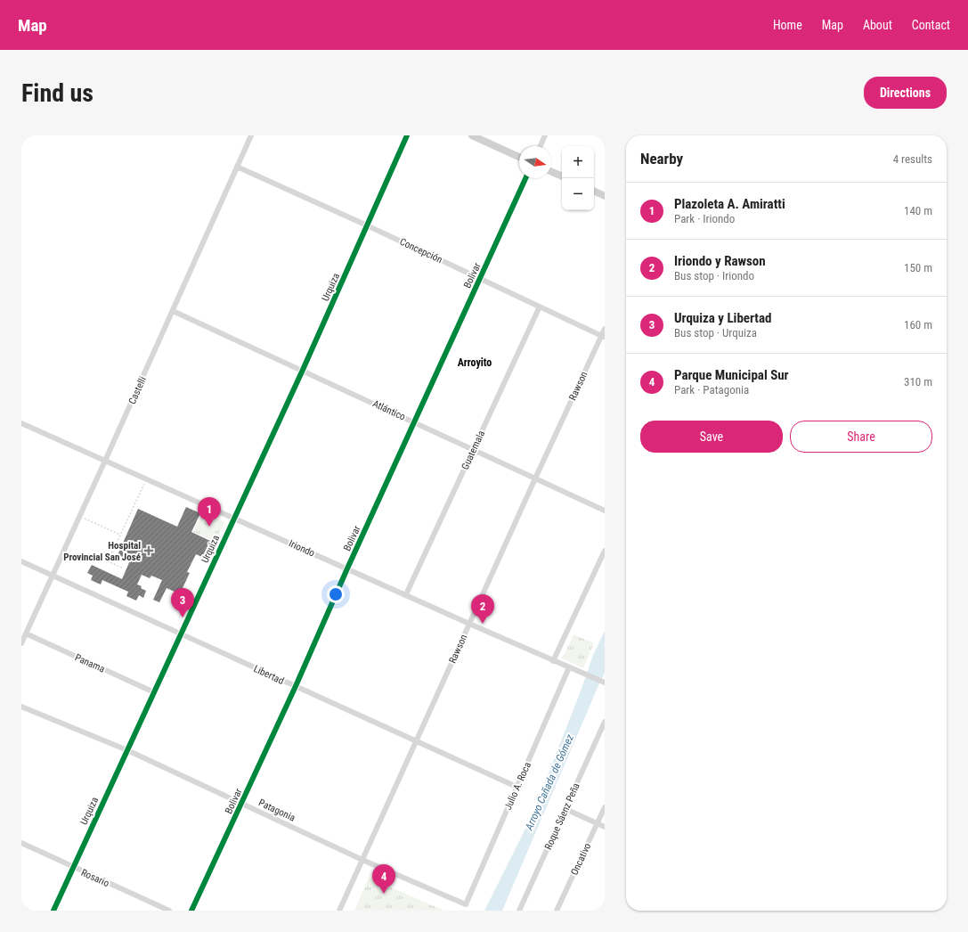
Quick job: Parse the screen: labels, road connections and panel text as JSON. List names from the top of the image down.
{
  "streets": {
    "street": [
      "Concepción",
      "Bolivar",
      "Urquiza",
      "Rawson",
      "Castelli",
      "Atlántico",
      "Guatemala",
      "Iriondo",
      "Panama",
      "Libertad",
      "Julio A. Roca",
      "Patagonia",
      "Roque Sáenz Peña",
      "Oncativo",
      "Rosario"
    ]
  },
  "crossings": [
    ["Concepción", "Bolivar"],
    ["Concepción", "Urquiza"],
    ["Concepción", "Rawson"],
    ["Concepción", "Castelli"],
    ["Concepción", "Guatemala"],
    ["Bolivar", "Atlántico"],
    ["Bolivar", "Iriondo"],
    ["Bolivar", "Libertad"],
    ["Bolivar", "Patagonia"],
    ["Urquiza", "Atlántico"],
    ["Urquiza", "Iriondo"],
    ["Urquiza", "Panama"],
    ["Urquiza", "Libertad"],
    ["Urquiza", "Patagonia"],
    ["Urquiza", "Rosario"],
    ["Rawson", "Atlántico"],
    ["Rawson", "Iriondo"],
    ["Rawson", "Libertad"],
    ["Rawson", "Patagonia"],
    ["Castelli", "Atlántico"],
    ["Castelli", "Iriondo"],
    ["Castelli", "Panama"],
    ["Castelli", "Libertad"],
    ["Atlántico", "Guatemala"],
    ["Guatemala", "Iriondo"],
    ["Iriondo", "Julio A. Roca"],
    ["Libertad", "Julio A. Roca"],
    ["Julio A. Roca", "Patagonia"]
  ],
  "districts": ["Arroyito"],
  "water": ["Arroyo Cañada de Gómez"],
  "places": {
    "health": ["Hospital Provincial San José"]
  },
  "north": "right",
  "page": {
    "header": "Map",
    "nav": [
      "Home",
      "Map",
      "About",
      "Contact"
    ],
    "buttons": [
      "Directions",
      ["Save", "Share"]
    ],
    "title": "Find us",
    "heading": ["Nearby", "4 results"],
    "map_buttons": ["+", "−"],
    "list": [
      {
        "mark": "1",
        "name": "Plazoleta A. Amiratti",
        "note": "Park · Iriondo",
        "value": "140 m"
      },
      {
        "mark": "2",
        "name": "Iriondo y Rawson",
        "note": "Bus stop · Iriondo",
        "value": "150 m"
      },
      {
        "mark": "3",
        "name": "Urquiza y Libertad",
        "note": "Bus stop · Urquiza",
        "value": "160 m"
      },
      {
        "mark": "4",
        "name": "Parque Municipal Sur",
        "note": "Park · Patagonia",
        "value": "310 m"
      }
    ],
    "pins": [
      "1",
      "3",
      "2",
      "4"
    ]
  }
}
